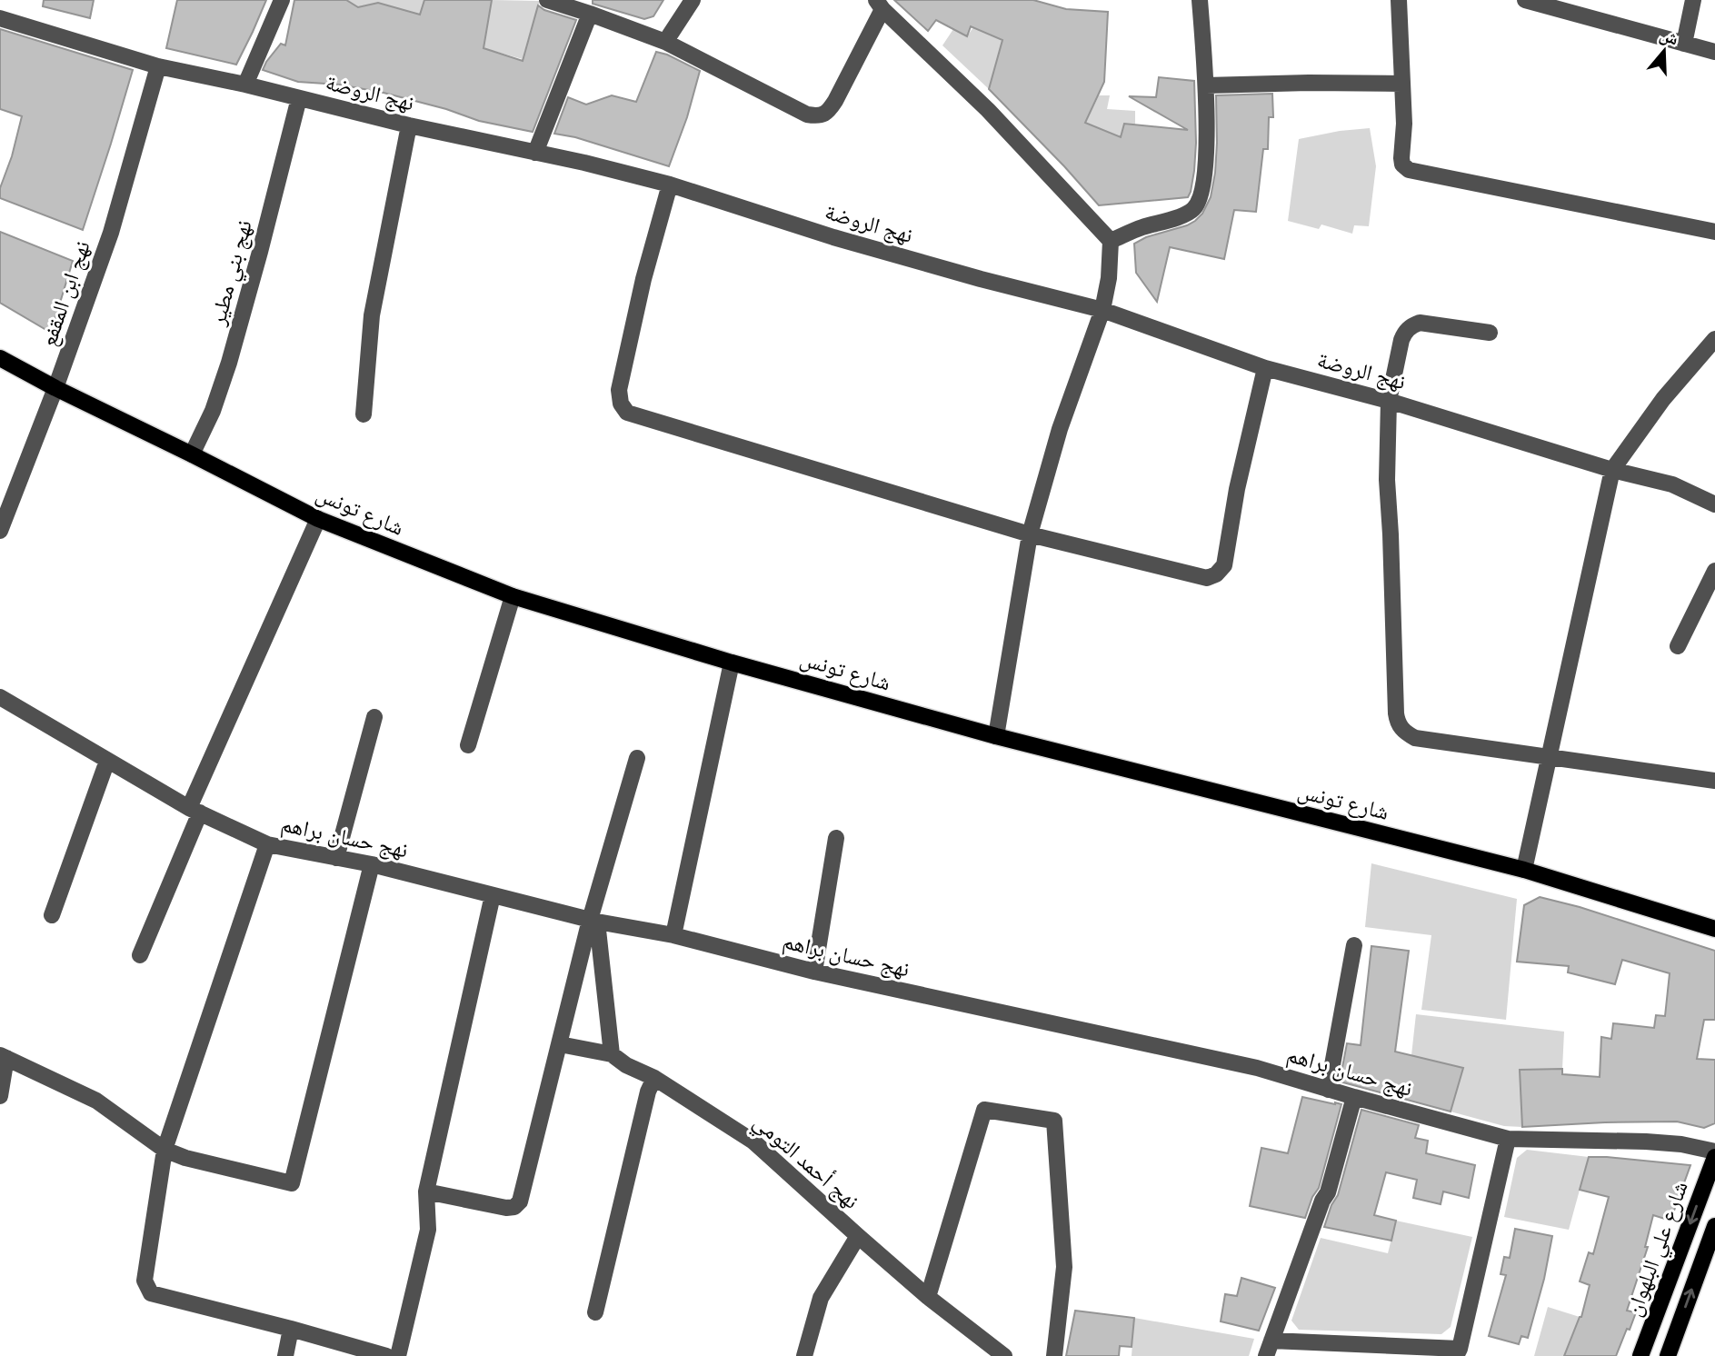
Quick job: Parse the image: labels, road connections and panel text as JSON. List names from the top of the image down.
{
  "streets": {
    "main road": ["شارع تونس", "شارع علي البلهوان"],
    "street": [
      "نهج الروضة",
      "نهج بني مطير",
      "نهج ابن المقفع",
      "نهج حسان براهم",
      "نهج أحمد التومي"
    ]
  },
  "crossings": [
    ["نهج الروضة", "نهج بني مطير"],
    ["نهج الروضة", "نهج ابن المقفع"],
    ["نهج بني مطير", "شارع تونس"],
    ["نهج ابن المقفع", "شارع تونس"]
  ],
  "north": "top"
}
